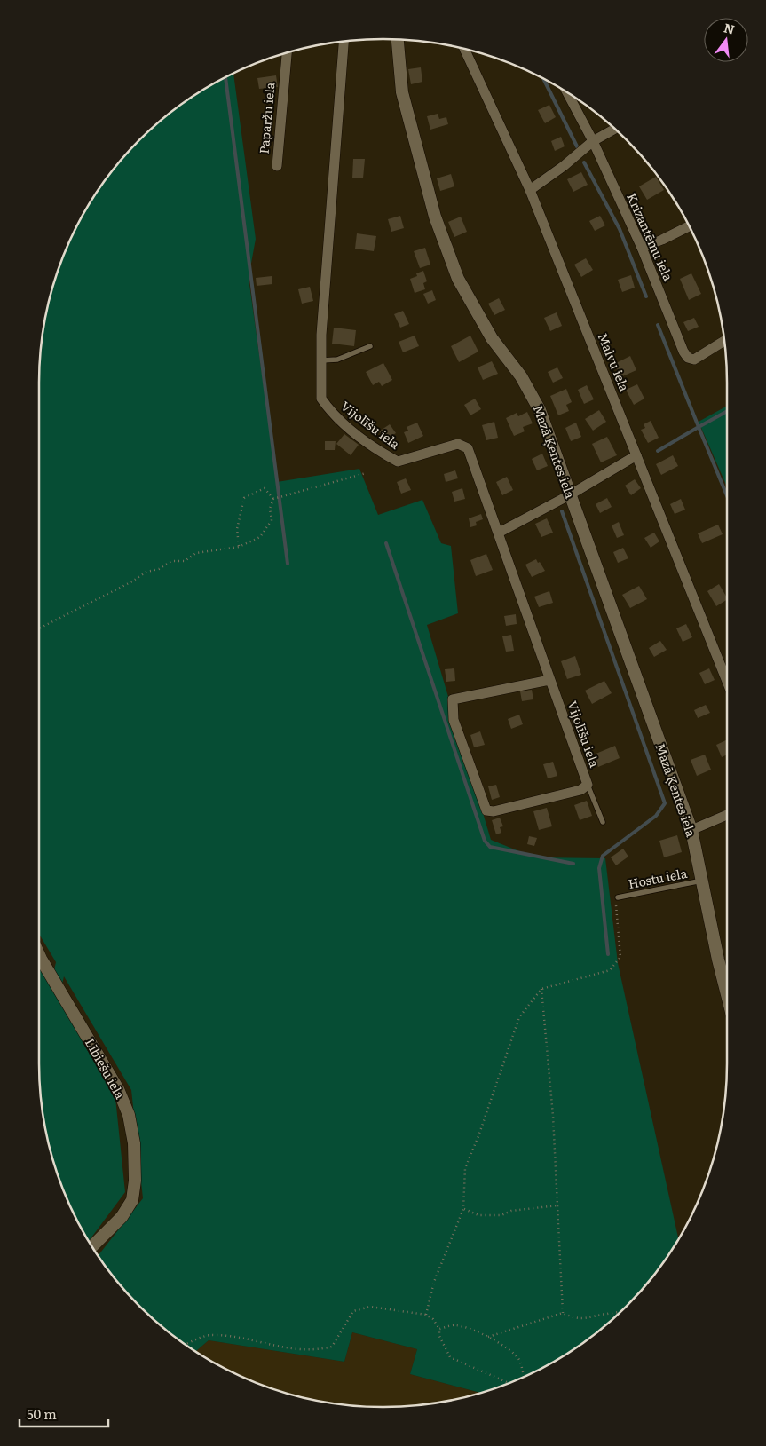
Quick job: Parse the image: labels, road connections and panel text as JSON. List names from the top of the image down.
{
  "streets": {
    "street": [
      "Paparžu iela",
      "Krizantēmu iela",
      "Malvu iela",
      "Vijolīšu iela",
      "Mazā Ķentes iela",
      "Lībiešu iela"
    ],
    "lane": ["Hostu iela"]
  },
  "crossings": [
    ["Mazā Ķentes iela", "Hostu iela"]
  ],
  "scale_bar": "50 m",
  "north": "top"
}
